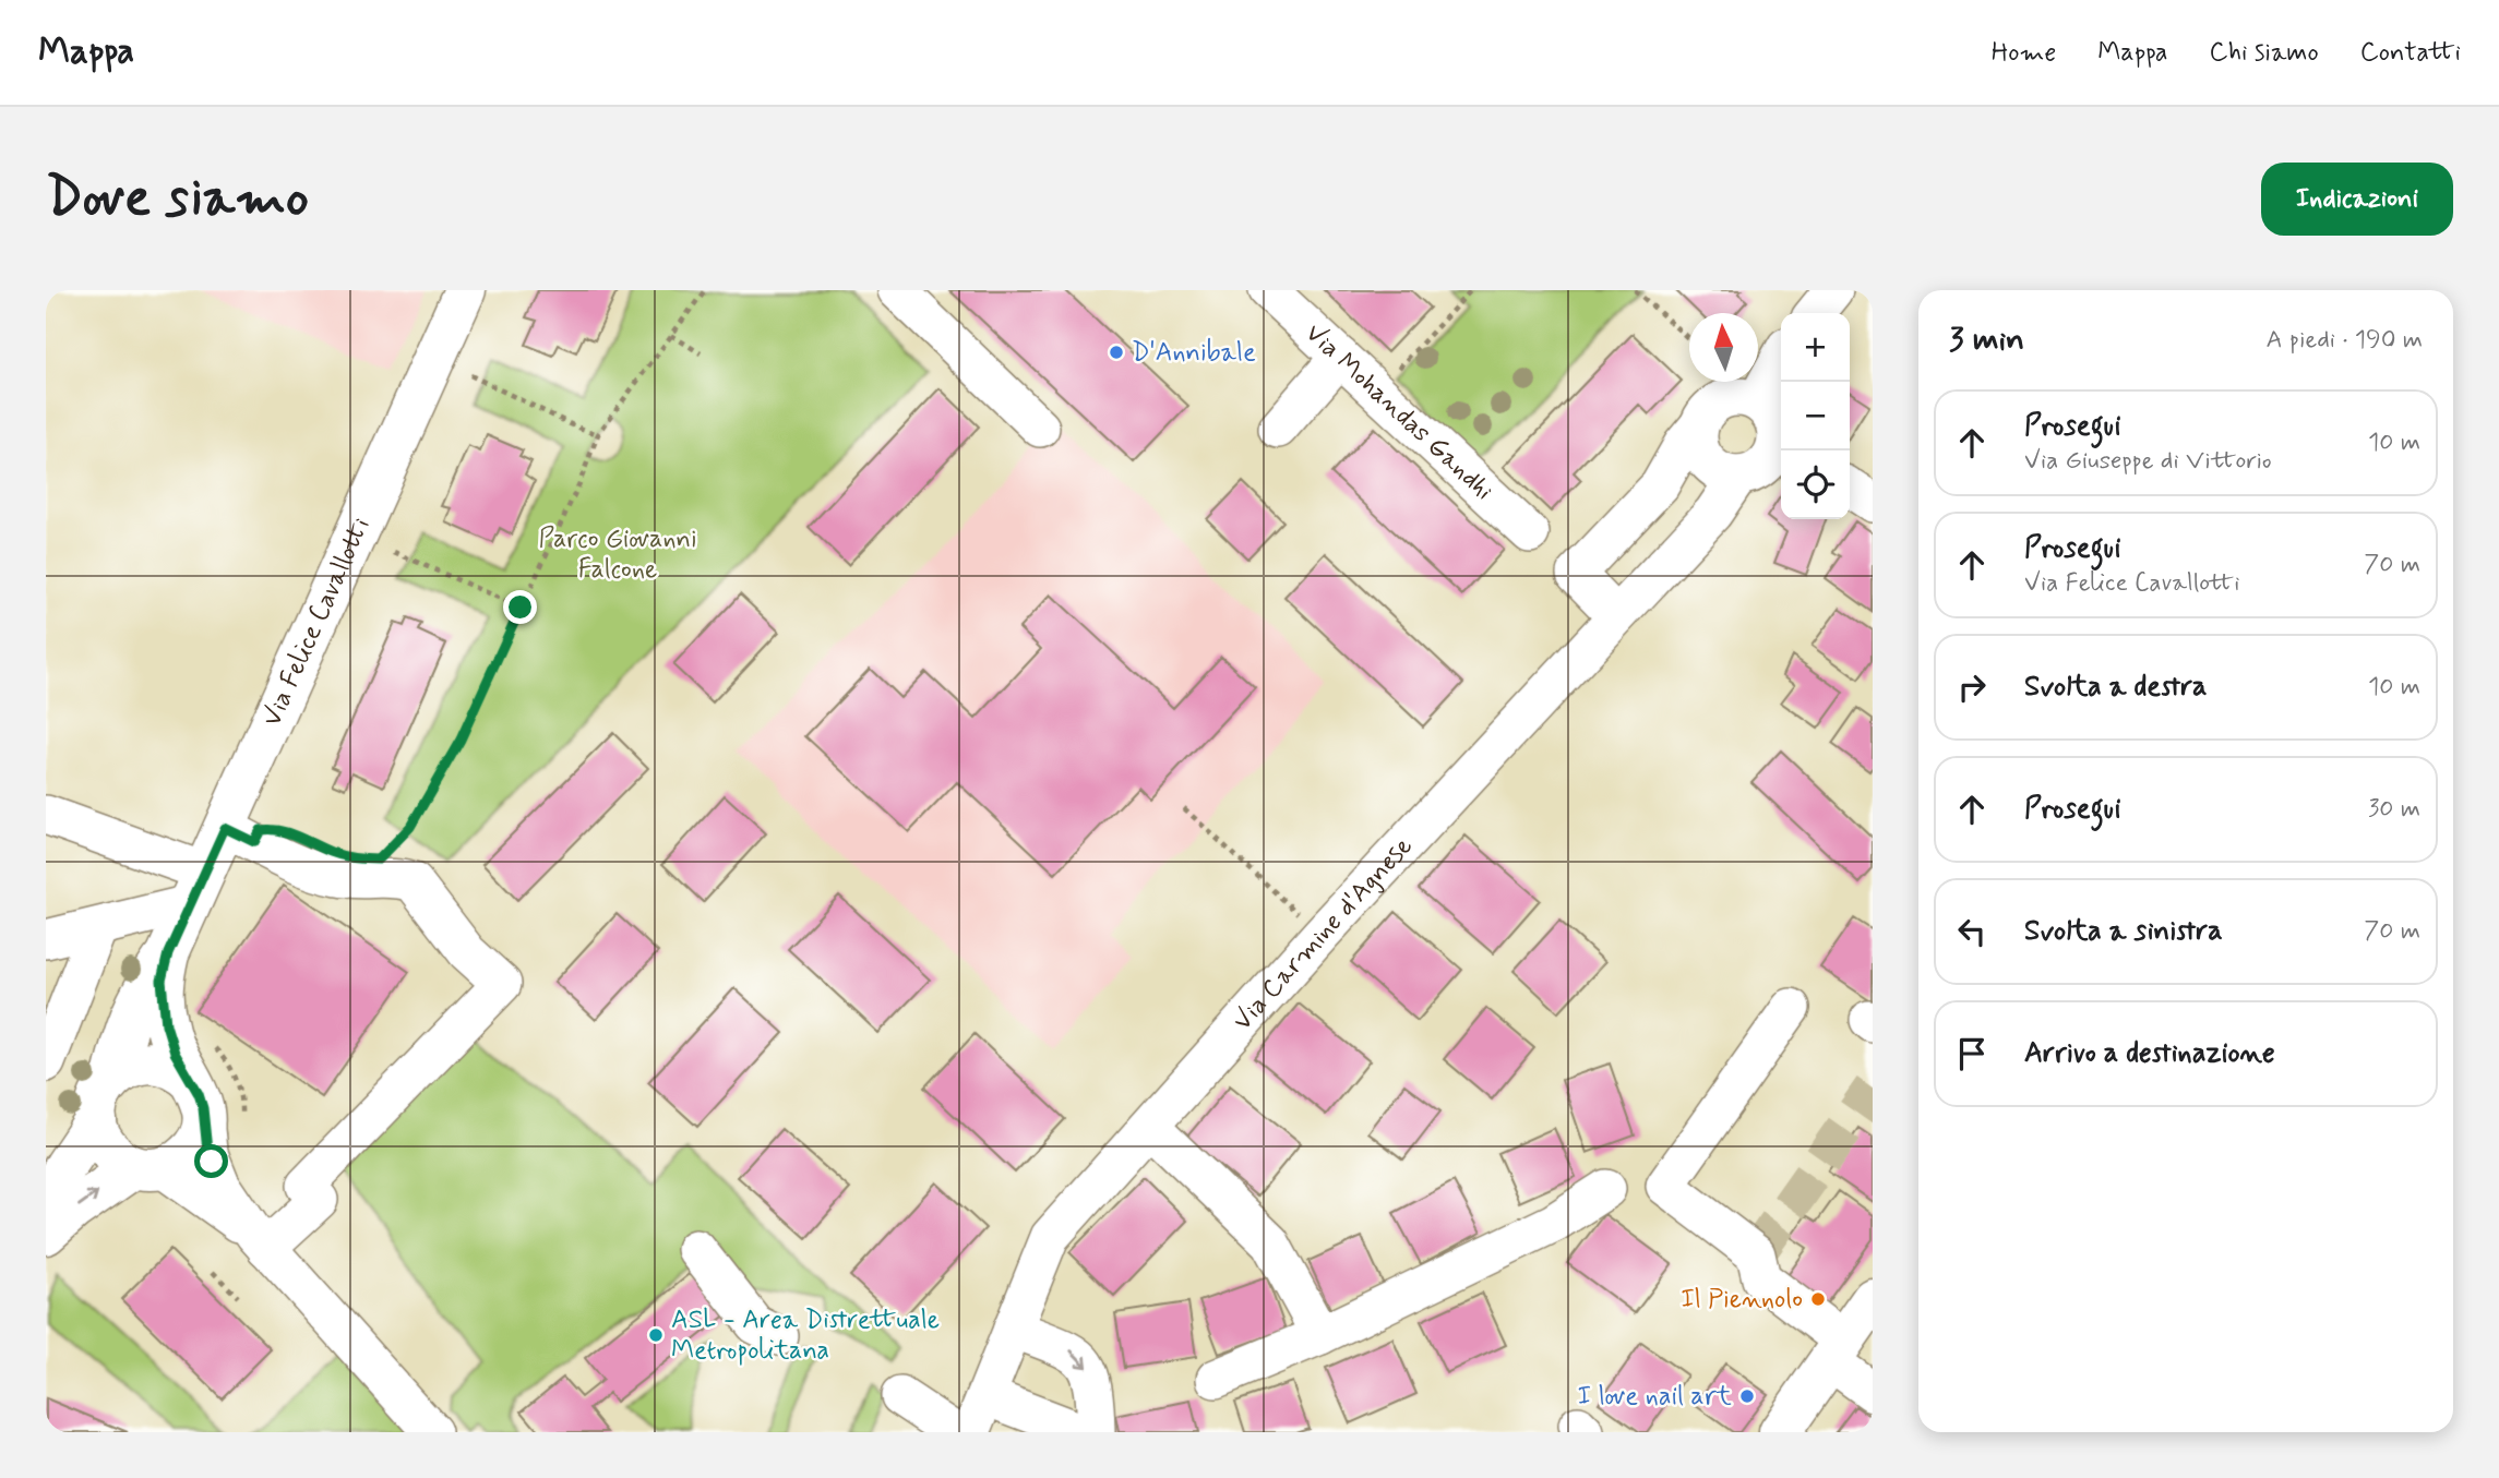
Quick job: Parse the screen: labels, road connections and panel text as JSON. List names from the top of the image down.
{
  "streets": {
    "main road": ["Via Felice Cavallotti"],
    "street": ["Via Mohandas Gandhi", "Via Carmine d'Agnese"]
  },
  "parks": ["Parco Giovanni Falcone"],
  "places": [
    "D'Annibale",
    "Il Piennolo",
    "ASL - Area Distrettuale Metropolitana",
    "I love nail art"
  ],
  "north": "top",
  "page": {
    "header": "Mappa",
    "nav": [
      "Home",
      "Mappa",
      "Chi siamo",
      "Contatti"
    ],
    "buttons": "Indicazioni",
    "title": "Dove siamo",
    "heading": ["3 min", "A piedi · 190 m"],
    "map_buttons": ["+", "−"],
    "list": [
      ["Prosegui", "Via Giuseppe di Vittorio", "10 m"],
      ["Prosegui", "Via Felice Cavallotti", "70 m"],
      ["Svolta a destra", "10 m"],
      ["Prosegui", "30 m"],
      ["Svolta a sinistra", "70 m"],
      "Arrivo a destinazione"
    ]
  }
}
